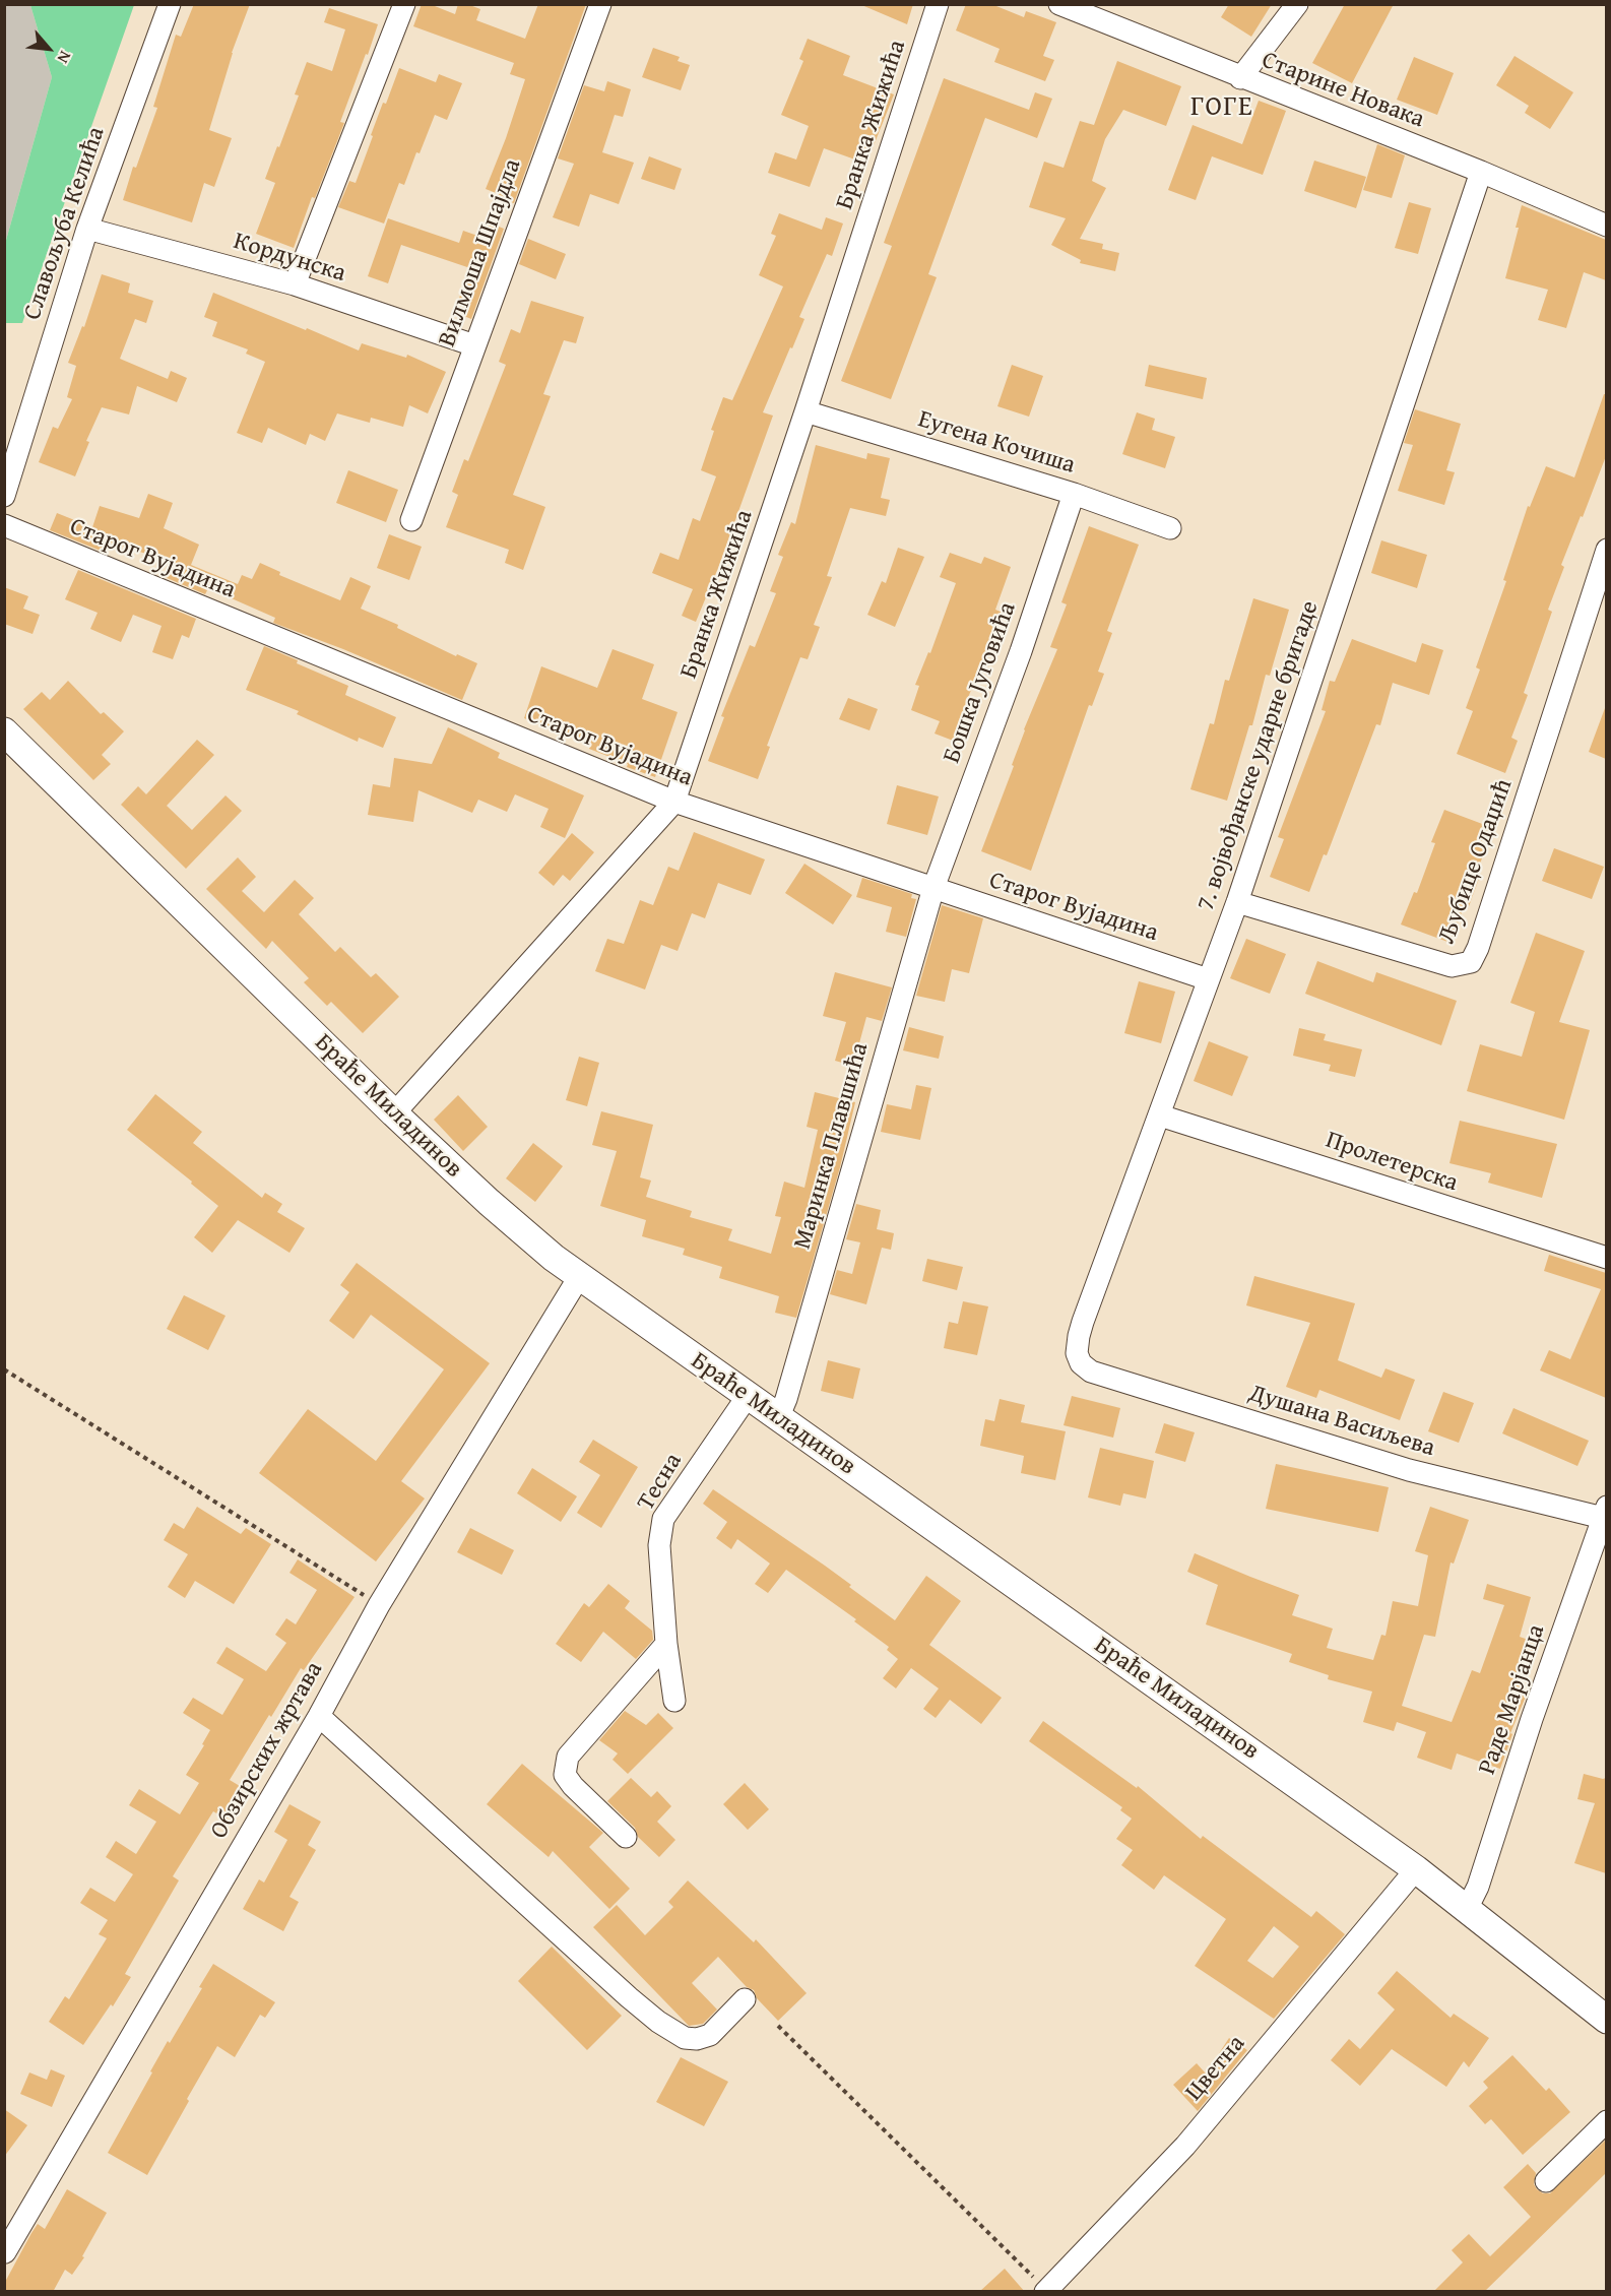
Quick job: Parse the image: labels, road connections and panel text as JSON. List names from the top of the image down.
{
  "streets": {
    "main road": ["Браће Миладинов"],
    "street": [
      "Старине Новака",
      "Бранка Жижића",
      "Славољуба Келића",
      "Вилмоша Шпајдла",
      "Кордунска",
      "Еугена Кочиша",
      "Старог Вујадина",
      "Бошка Југовића",
      "7. војвођанске ударне бригаде",
      "Љубице Одаџић",
      "Маринка Плавшића",
      "Пролетерска",
      "Душана Васиљева",
      "Тесна",
      "Раде Марјанца",
      "Обзирских жртава",
      "Цветна"
    ]
  },
  "crossings": [
    ["Старине Новака", "7. војвођанске ударне бригаде"],
    ["Бранка Жижића", "Еугена Кочиша"],
    ["Бранка Жижића", "Старог Вујадина"],
    ["Бранка Жижића", "Браће Миладинов"],
    ["Славољуба Келића", "Кордунска"],
    ["Вилмоша Шпајдла", "Кордунска"],
    ["Еугена Кочиша", "Бошка Југовића"],
    ["Старог Вујадина", "Бошка Југовића"],
    ["Старог Вујадина", "7. војвођанске ударне бригаде"],
    ["Старог Вујадина", "Маринка Плавшића"],
    ["Бошка Југовића", "Маринка Плавшића"],
    ["7. војвођанске ударне бригаде", "Љубице Одаџић"],
    ["7. војвођанске ударне бригаде", "Пролетерска"],
    ["7. војвођанске ударне бригаде", "Душана Васиљева"],
    ["Браће Миладинов", "Маринка Плавшића"],
    ["Браће Миладинов", "Тесна"],
    ["Браће Миладинов", "Раде Марјанца"],
    ["Браће Миладинов", "Обзирских жртава"],
    ["Браће Миладинов", "Цветна"],
    ["Душана Васиљева", "Раде Марјанца"]
  ],
  "districts": ["ГОГЕ"],
  "north": "bottom right"
}
